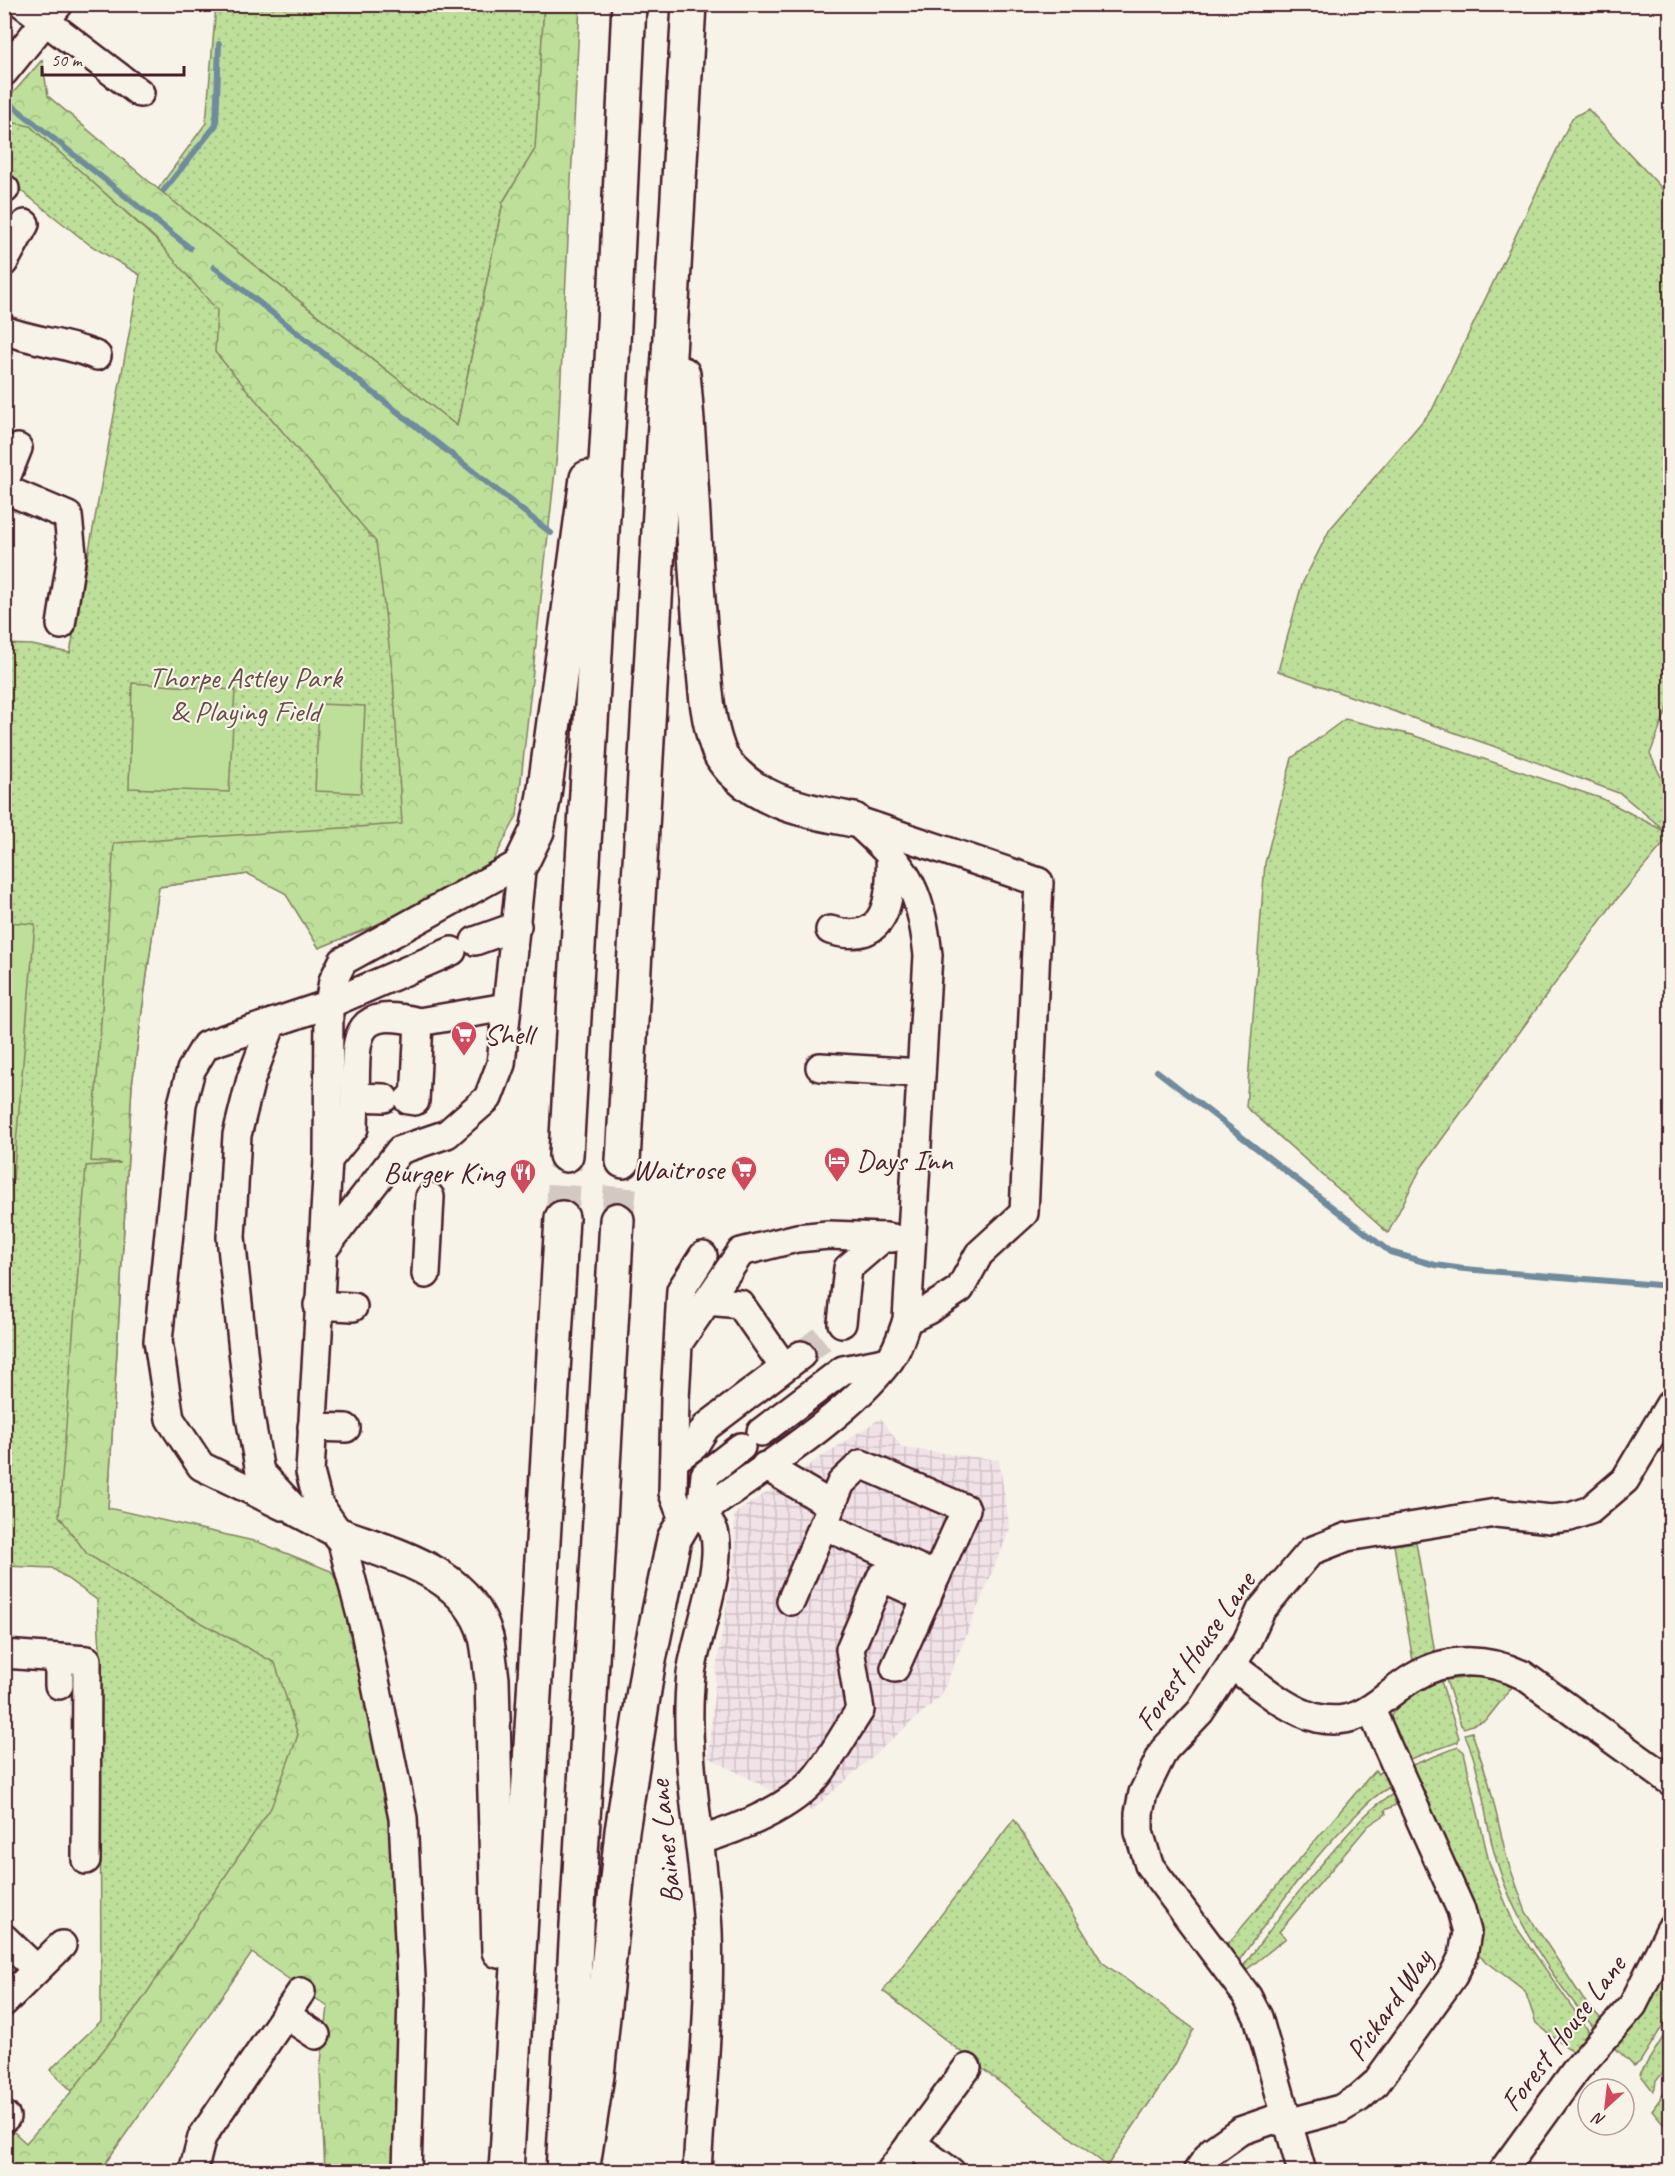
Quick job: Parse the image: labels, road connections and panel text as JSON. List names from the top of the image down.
{
  "streets": {
    "street": ["Forest House Lane", "Baines Lane", "Pickard Way"]
  },
  "crossings": [
    ["Forest House Lane", "Pickard Way"]
  ],
  "parks": ["Thorpe Astley Park & Playing Field"],
  "places": {
    "supermarket": ["Shell", "Waitrose"],
    "hotel": ["Days Inn"],
    "restaurant": ["Burger King"]
  },
  "scale_bar": "50 m",
  "north": "bottom left"
}
